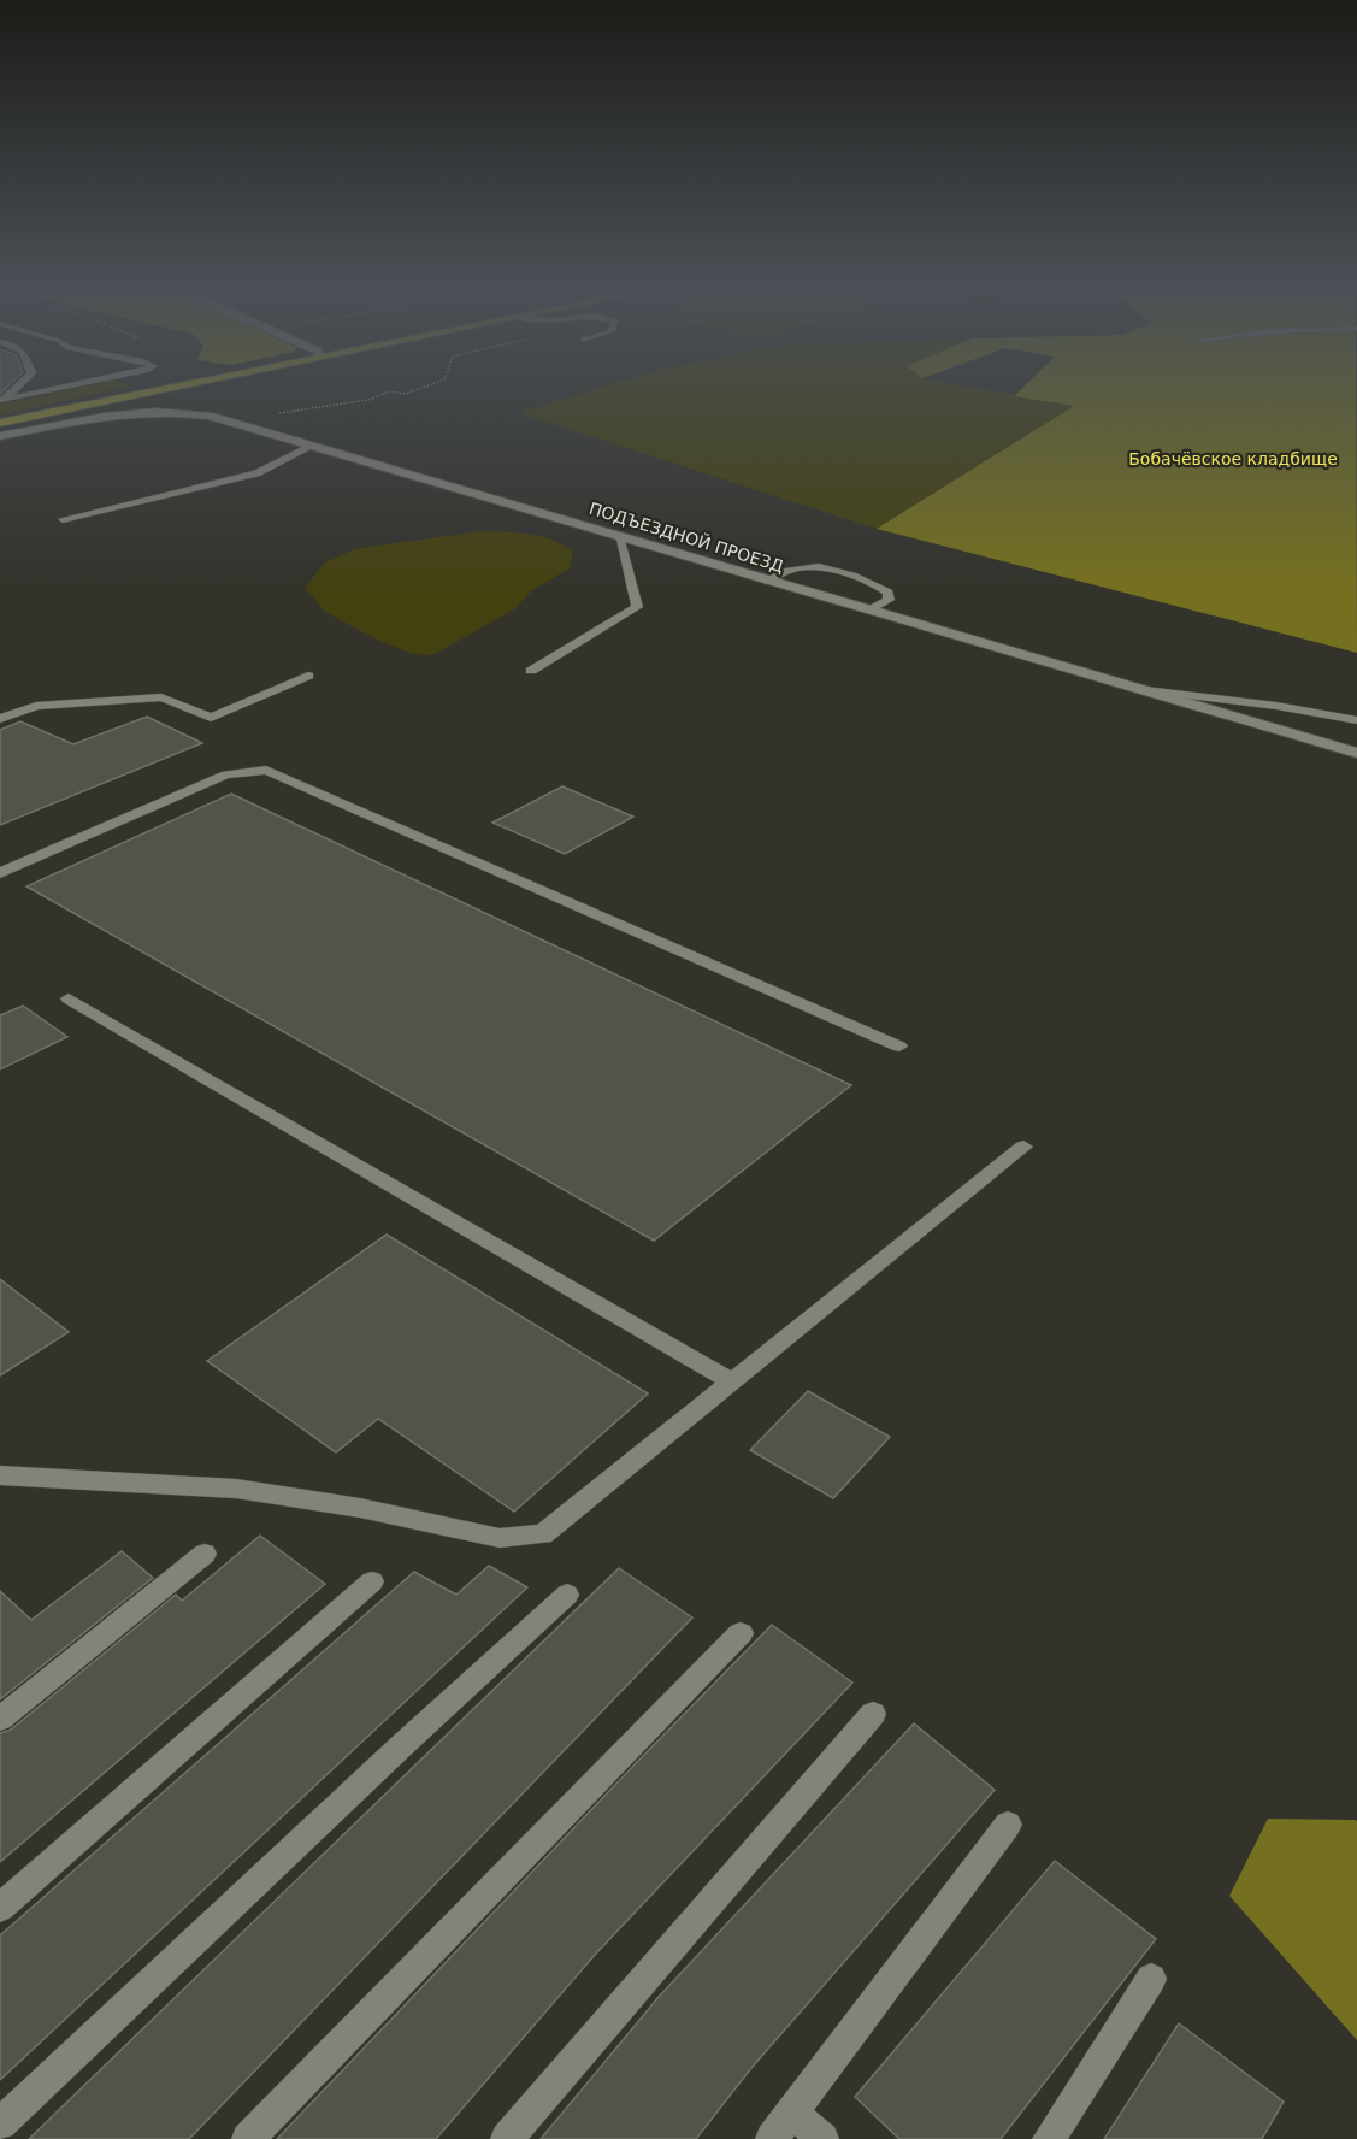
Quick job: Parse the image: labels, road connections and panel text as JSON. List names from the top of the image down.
{
  "streets": {
    "street": ["ПОДЪЕЗДНОЙ ПРОЕЗД"]
  },
  "parks": ["Бобачёвское кладбище"]
}
